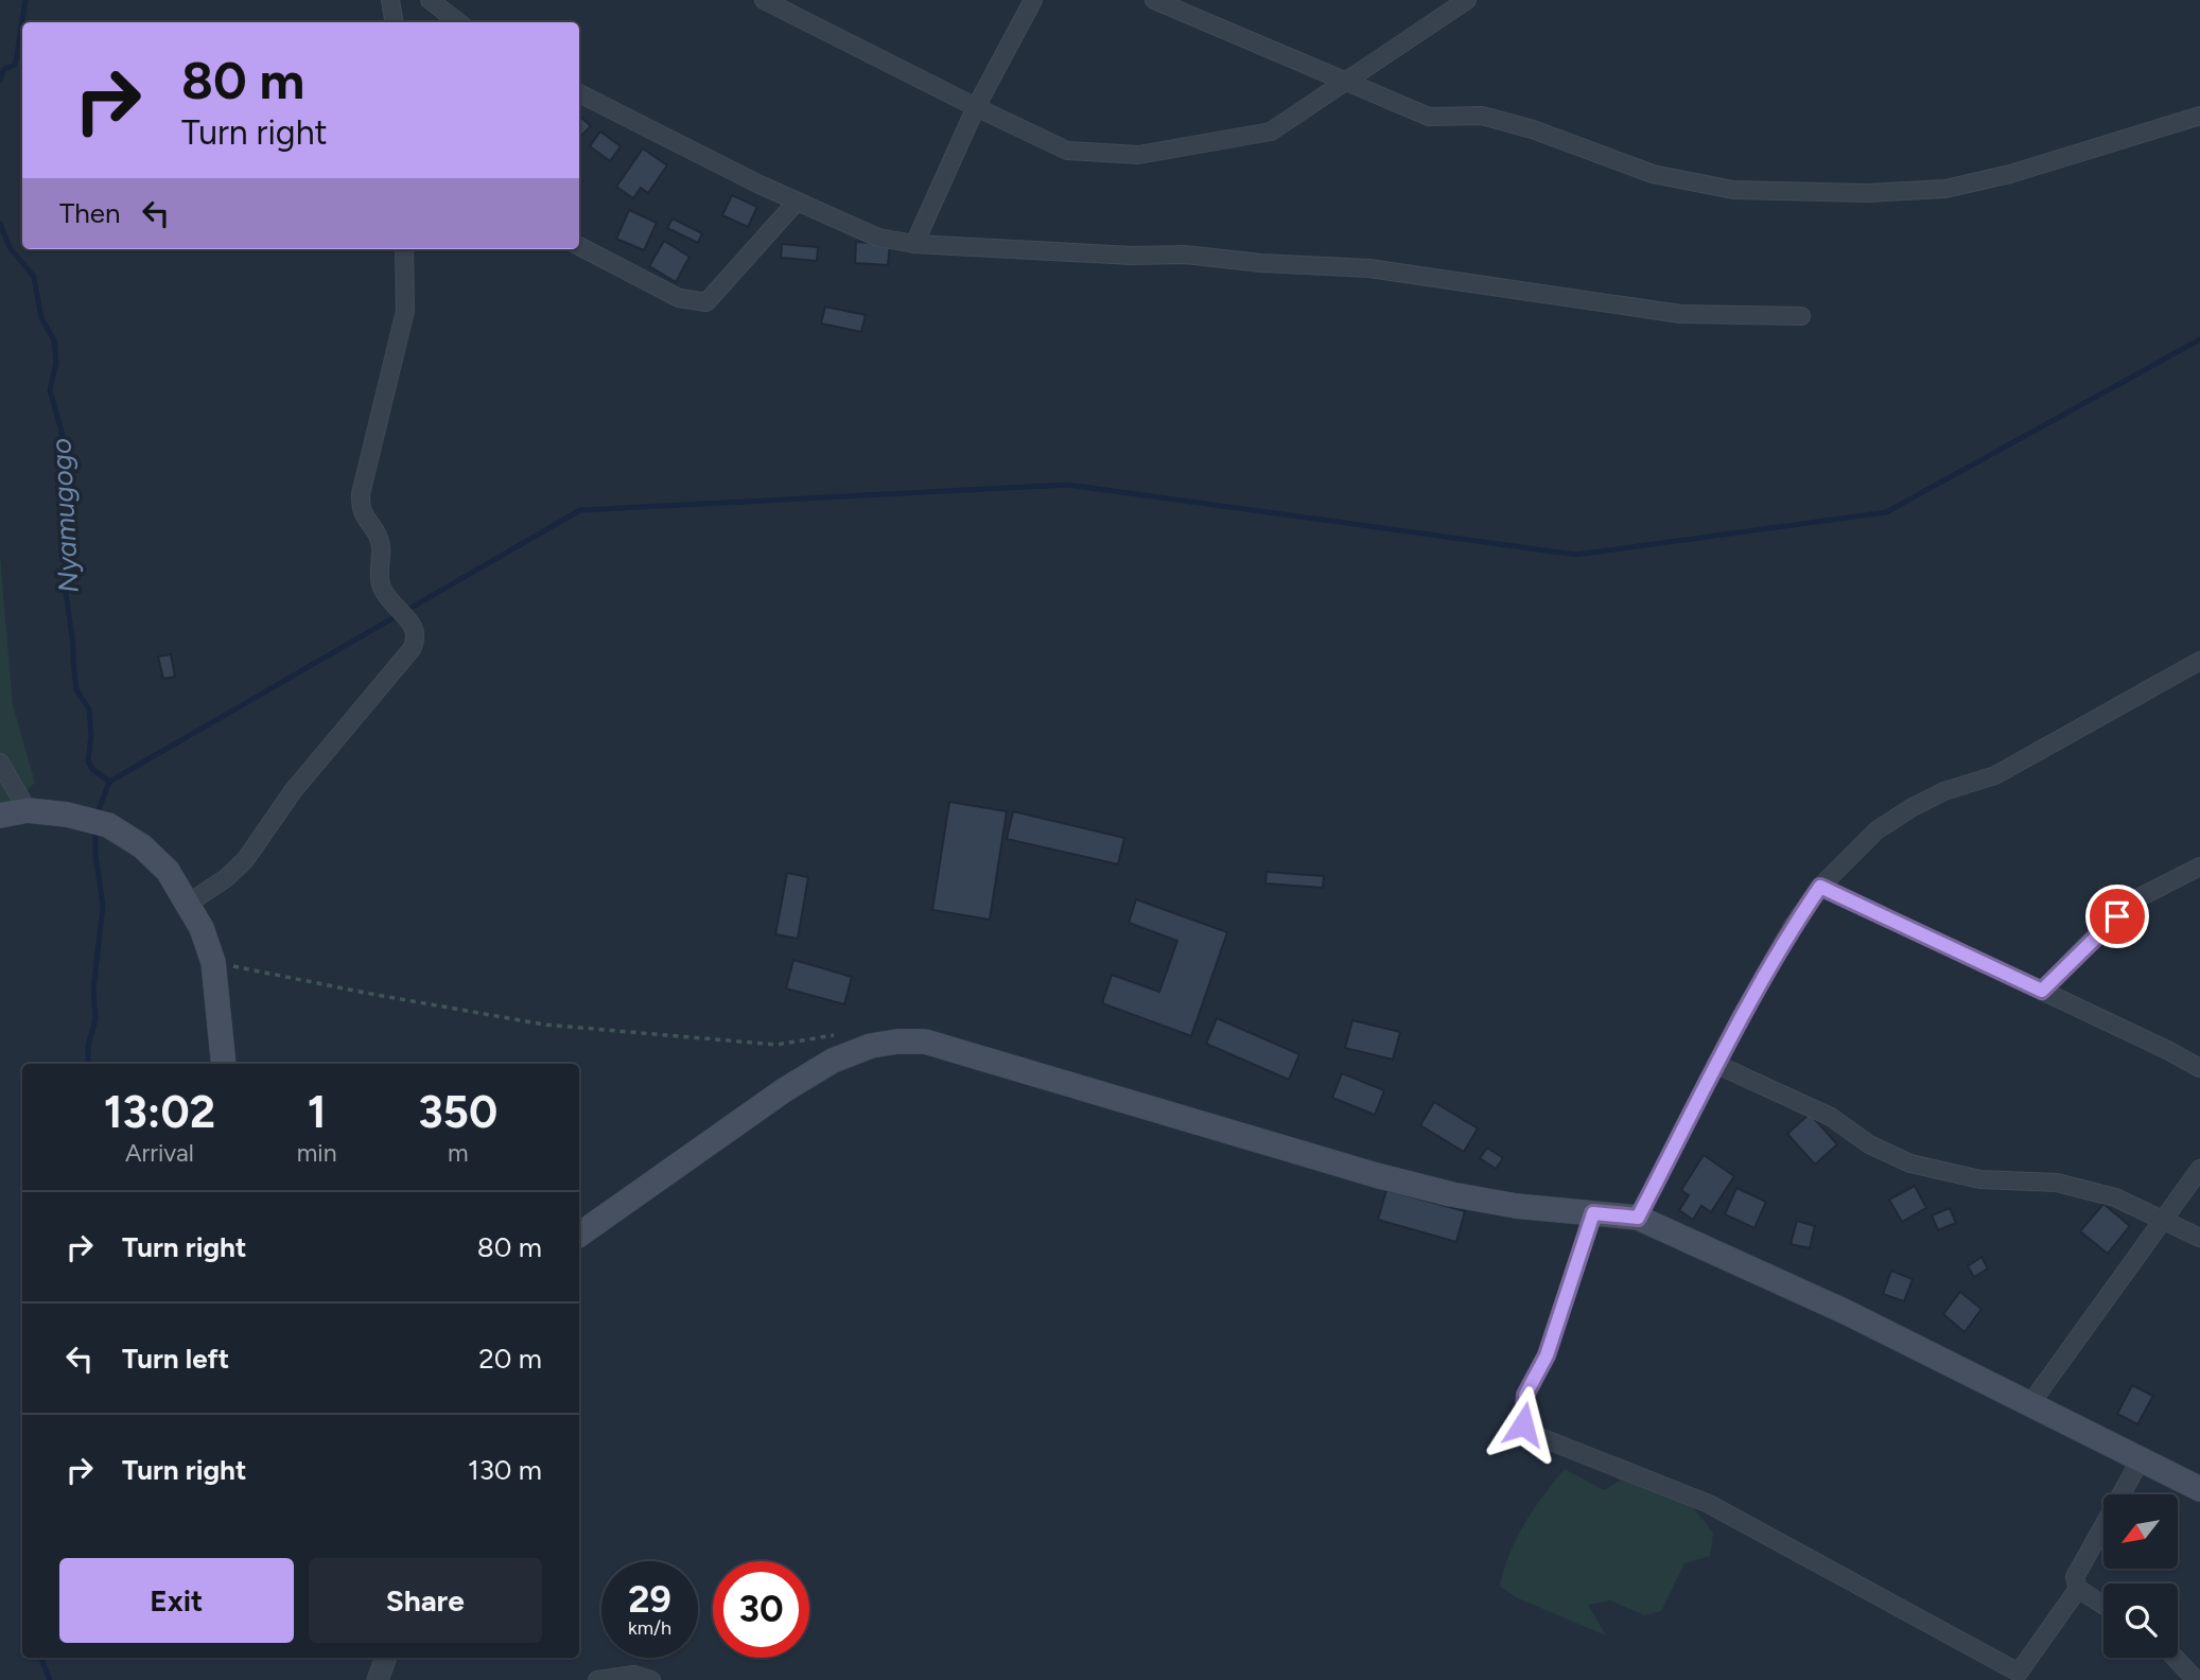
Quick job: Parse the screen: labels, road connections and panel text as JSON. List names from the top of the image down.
{
  "water": ["Nyamugogo"],
  "north": "bottom left",
  "page": {
    "turn": ["80 m", "Turn right"],
    "then": "Then",
    "eta": [
      "13:02",
      "Arrival",
      "1",
      "min",
      "350",
      "m"
    ],
    "list": [
      {
        "name": "Turn right",
        "value": "80 m"
      },
      {
        "name": "Turn left",
        "value": "20 m"
      },
      {
        "name": "Turn right",
        "value": "130 m"
      }
    ],
    "buttons": ["Exit", "Share"],
    "speed": "29 km/h",
    "limit": "30"
  }
}
